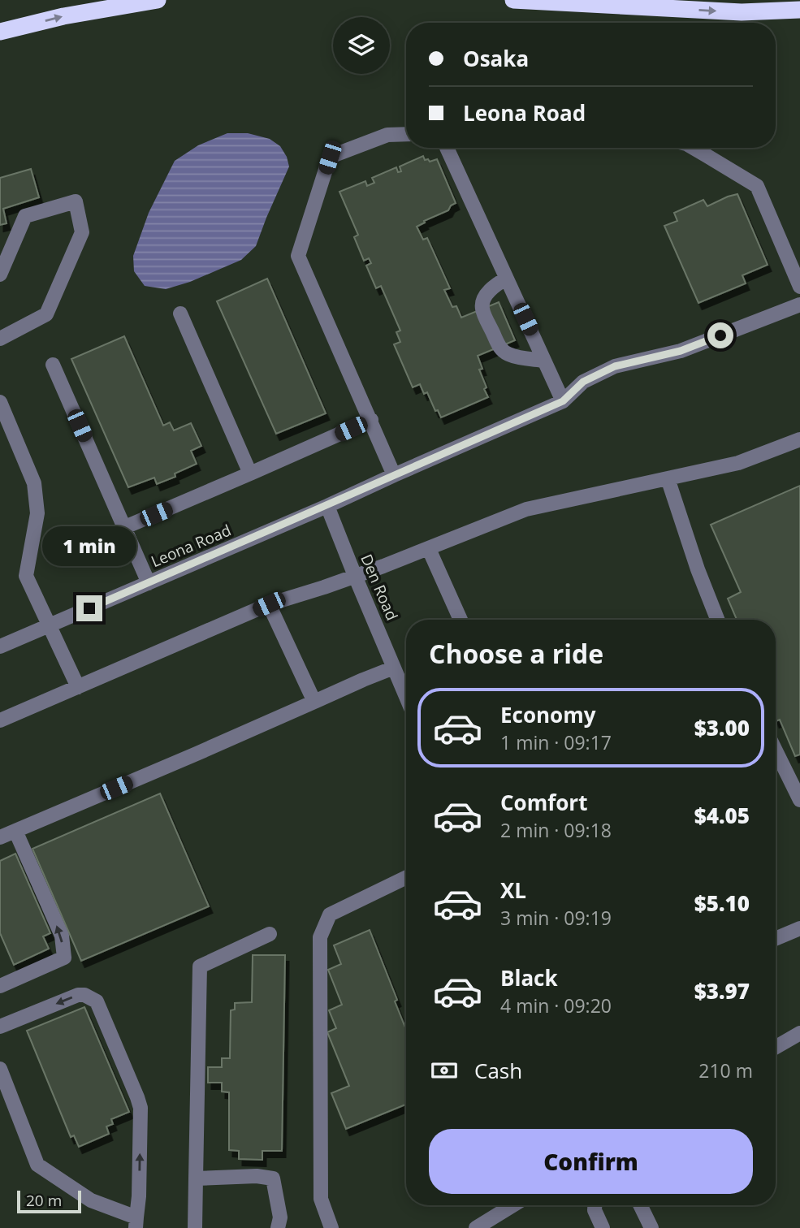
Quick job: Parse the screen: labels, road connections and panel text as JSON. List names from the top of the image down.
{
  "streets": {
    "street": ["Leona Road", "Den Road"]
  },
  "crossings": [
    ["Leona Road", "Den Road"]
  ],
  "scale_bar": "20 m",
  "page": {
    "banner": ["Osaka", "Leona Road"],
    "bubble": "1 min",
    "heading": "Choose a ride",
    "list": [
      {
        "name": "Economy",
        "note": "1 min · 09:17",
        "value": "$3.00"
      },
      {
        "name": "Comfort",
        "note": "2 min · 09:18",
        "value": "$4.05"
      },
      {
        "name": "XL",
        "note": "3 min · 09:19",
        "value": "$5.10"
      },
      {
        "name": "Black",
        "note": "4 min · 09:20",
        "value": "$3.97"
      }
    ],
    "pay": ["Cash", "210 m"],
    "buttons": "Confirm",
    "scale": "20 m"
  }
}
